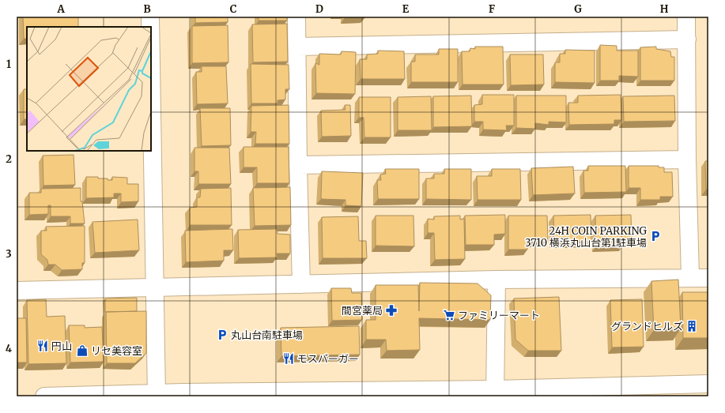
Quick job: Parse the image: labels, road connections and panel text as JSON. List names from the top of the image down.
{
  "places": {
    "parking": ["24H COIN PARKING 3710 横浜丸山台第1駐車場", "丸山台南駐車場"],
    "pharmacy": ["間宮薬局"],
    "supermarket": ["ファミリーマート"],
    "building": ["グランドヒルズ"],
    "restaurant": ["円山", "モスバーガー"],
    "shop": ["リセ美容室"]
  },
  "grid": {
    "columns": [
      "A",
      "B",
      "C",
      "D",
      "E",
      "F",
      "G",
      "H"
    ],
    "rows": [
      "1",
      "2",
      "3",
      "4"
    ]
  }
}
